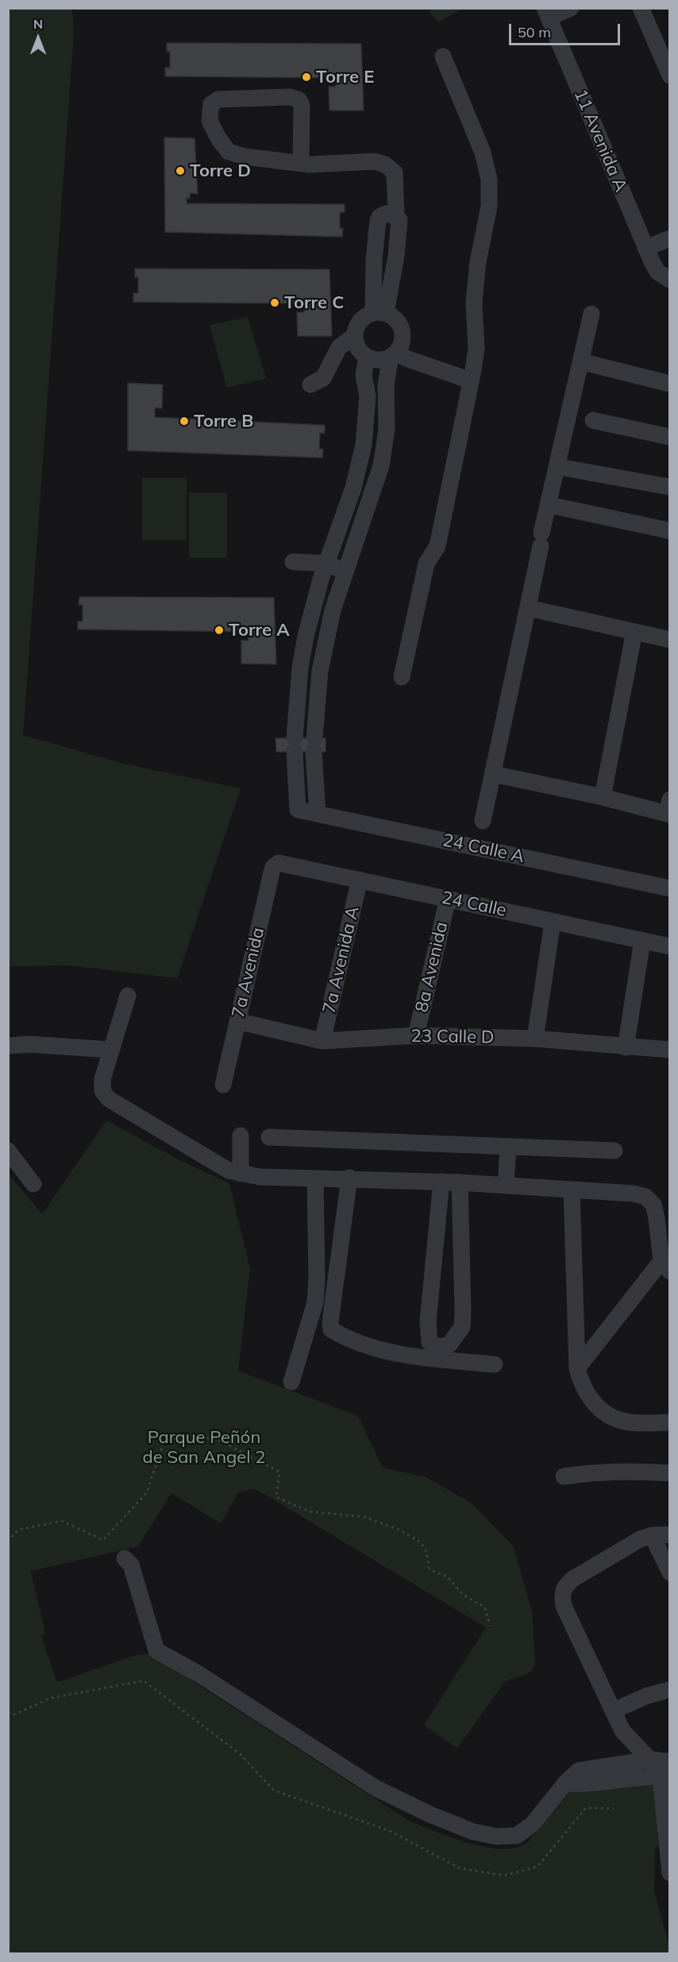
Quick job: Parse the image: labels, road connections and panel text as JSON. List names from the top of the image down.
{
  "streets": {
    "street": [
      "11 Avenida A",
      "24 Calle A",
      "24 Calle",
      "7a Avenida A",
      "8a Avenida",
      "7a Avenida",
      "23 Calle D"
    ]
  },
  "crossings": [
    ["24 Calle", "7a Avenida A"],
    ["24 Calle", "8a Avenida"],
    ["24 Calle", "7a Avenida"],
    ["7a Avenida A", "23 Calle D"],
    ["8a Avenida", "23 Calle D"],
    ["7a Avenida", "23 Calle D"]
  ],
  "parks": ["Parque Peñón de San Angel 2"],
  "places": [
    "Torre E",
    "Torre D",
    "Torre C",
    "Torre B",
    "Torre A"
  ],
  "scale_bar": "50 m",
  "north": "top"
}
